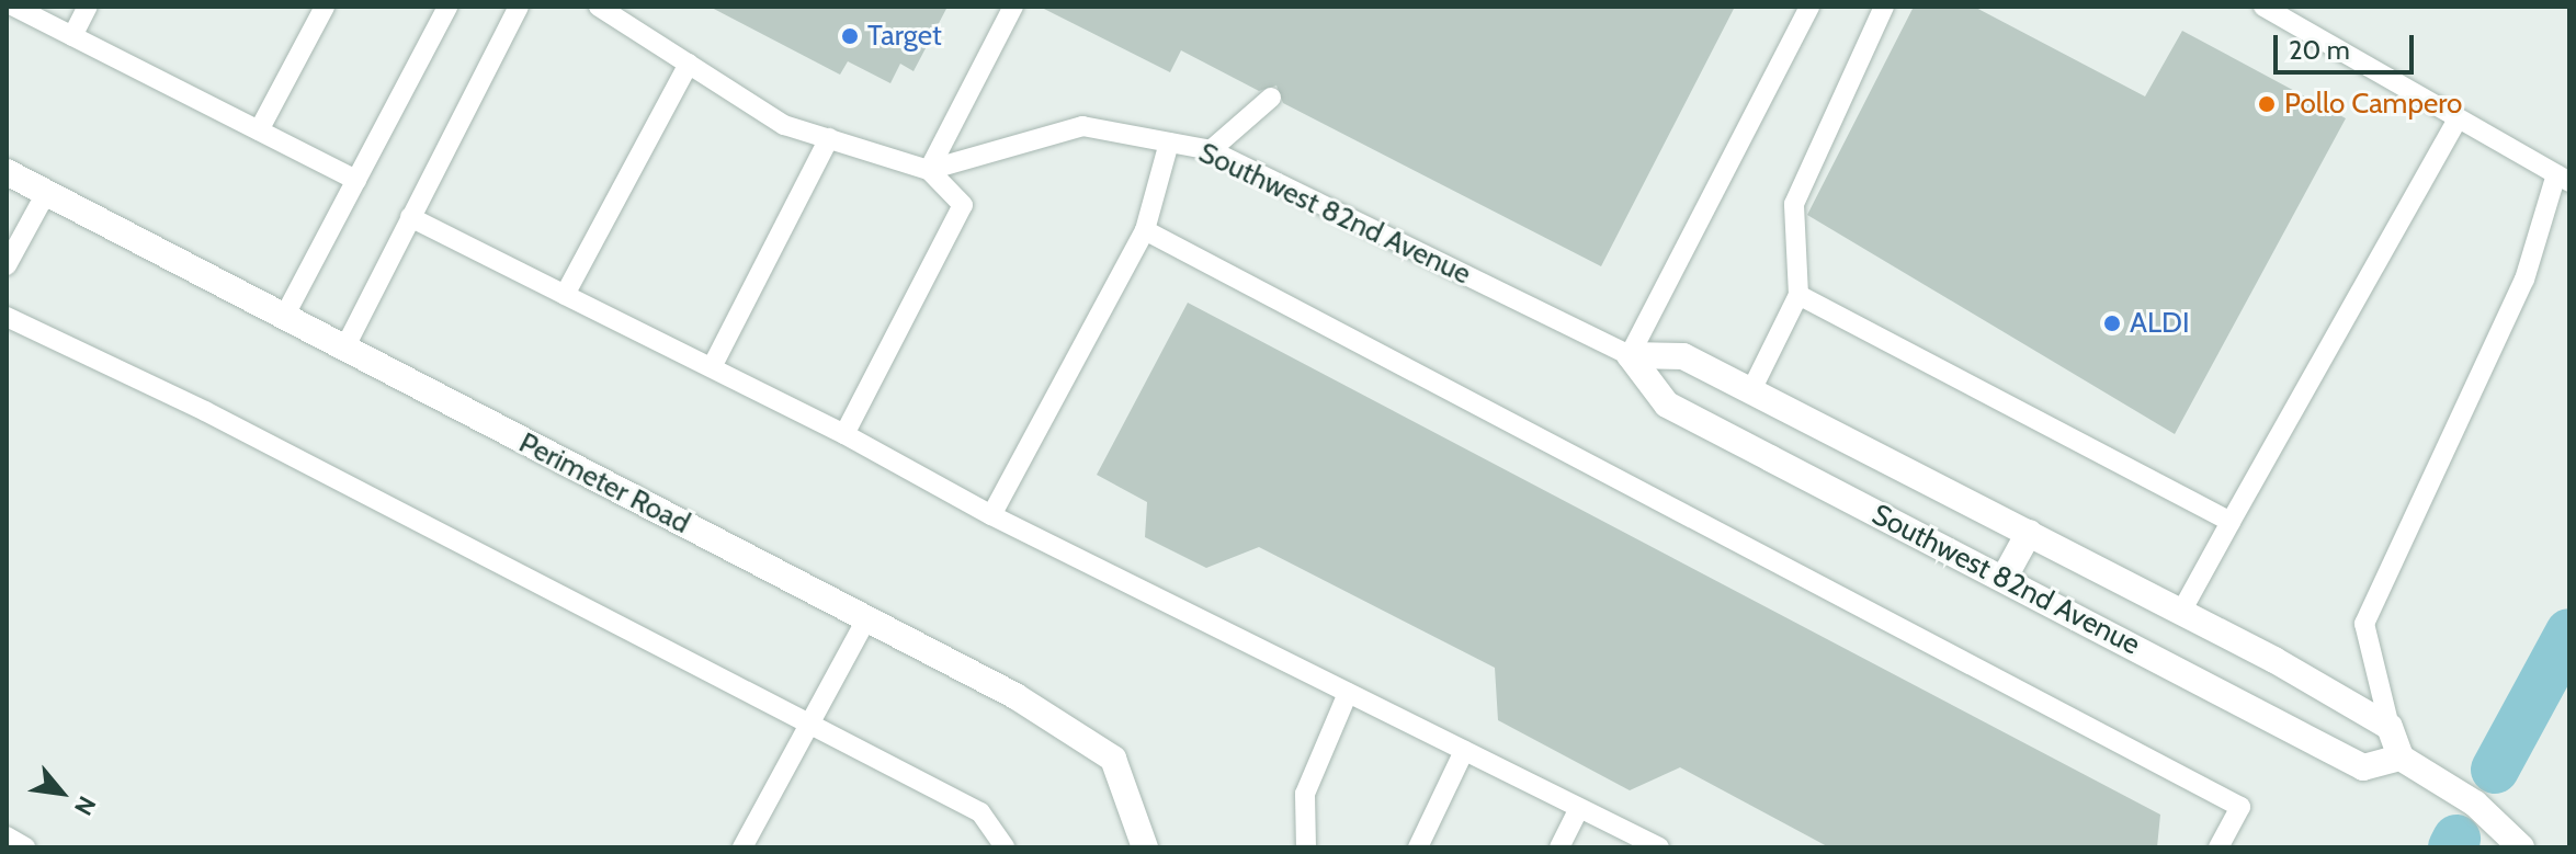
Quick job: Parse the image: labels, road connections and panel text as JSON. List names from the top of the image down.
{
  "streets": {
    "street": ["Southwest 82nd Avenue", "Perimeter Road"]
  },
  "places": ["Target", "Pollo Campero", "ALDI"],
  "scale_bar": "20 m",
  "north": "bottom right"
}
